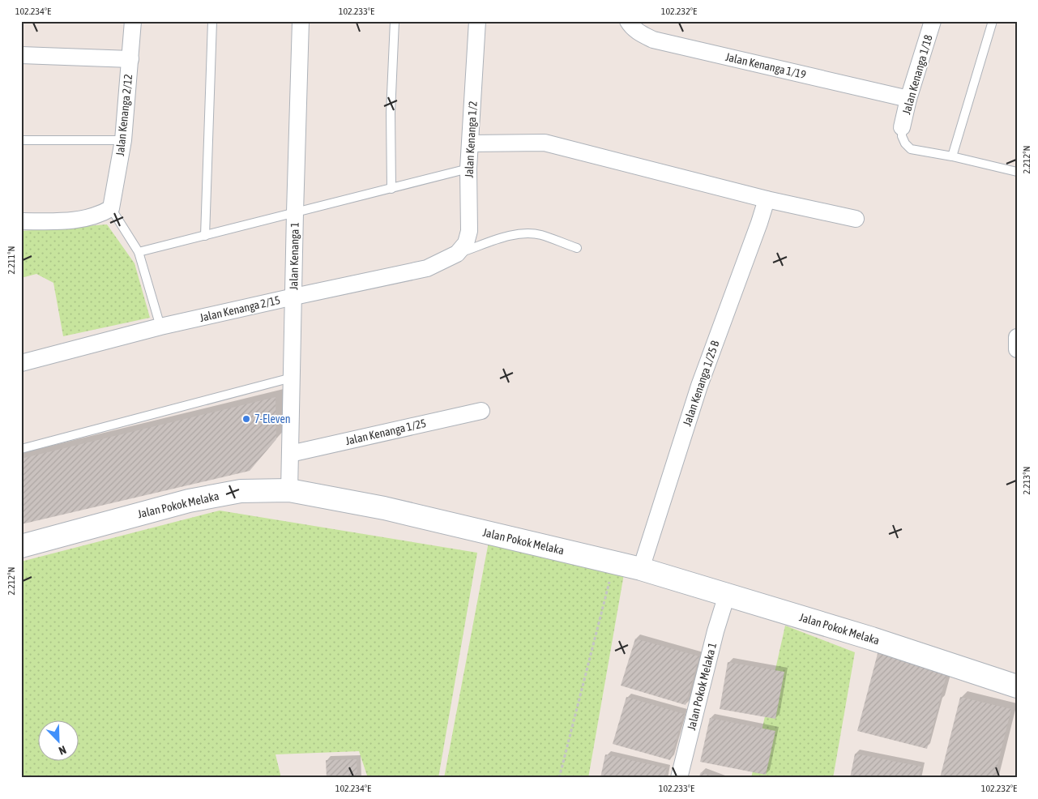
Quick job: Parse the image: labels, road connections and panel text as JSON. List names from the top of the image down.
{
  "streets": {
    "street": [
      "Jalan Kenanga 1/19",
      "Jalan Kenanga 1/18",
      "Jalan Kenanga 2/12",
      "Jalan Kenanga 1/2",
      "Jalan Kenanga 1",
      "Jalan Kenanga 2/15",
      "Jalan Kenanga 1/25 B",
      "Jalan Kenanga 1/25",
      "Jalan Pokok Melaka",
      "Jalan Pokok Melaka 1"
    ]
  },
  "crossings": [
    ["Jalan Kenanga 1/19", "Jalan Kenanga 1/18"],
    ["Jalan Kenanga 1/2", "Jalan Kenanga 2/15"],
    ["Jalan Kenanga 1", "Jalan Kenanga 2/15"],
    ["Jalan Kenanga 1", "Jalan Kenanga 1/25"],
    ["Jalan Kenanga 1", "Jalan Pokok Melaka"],
    ["Jalan Kenanga 1/25 B", "Jalan Pokok Melaka"],
    ["Jalan Pokok Melaka", "Jalan Pokok Melaka 1"]
  ],
  "places": ["7-Eleven"],
  "north": "bottom right",
  "coordinates": [
    "102.234°E",
    "102.233°E",
    "102.232°E",
    "2.212°N",
    "2.211°N",
    "2.213°N"
  ]
}
